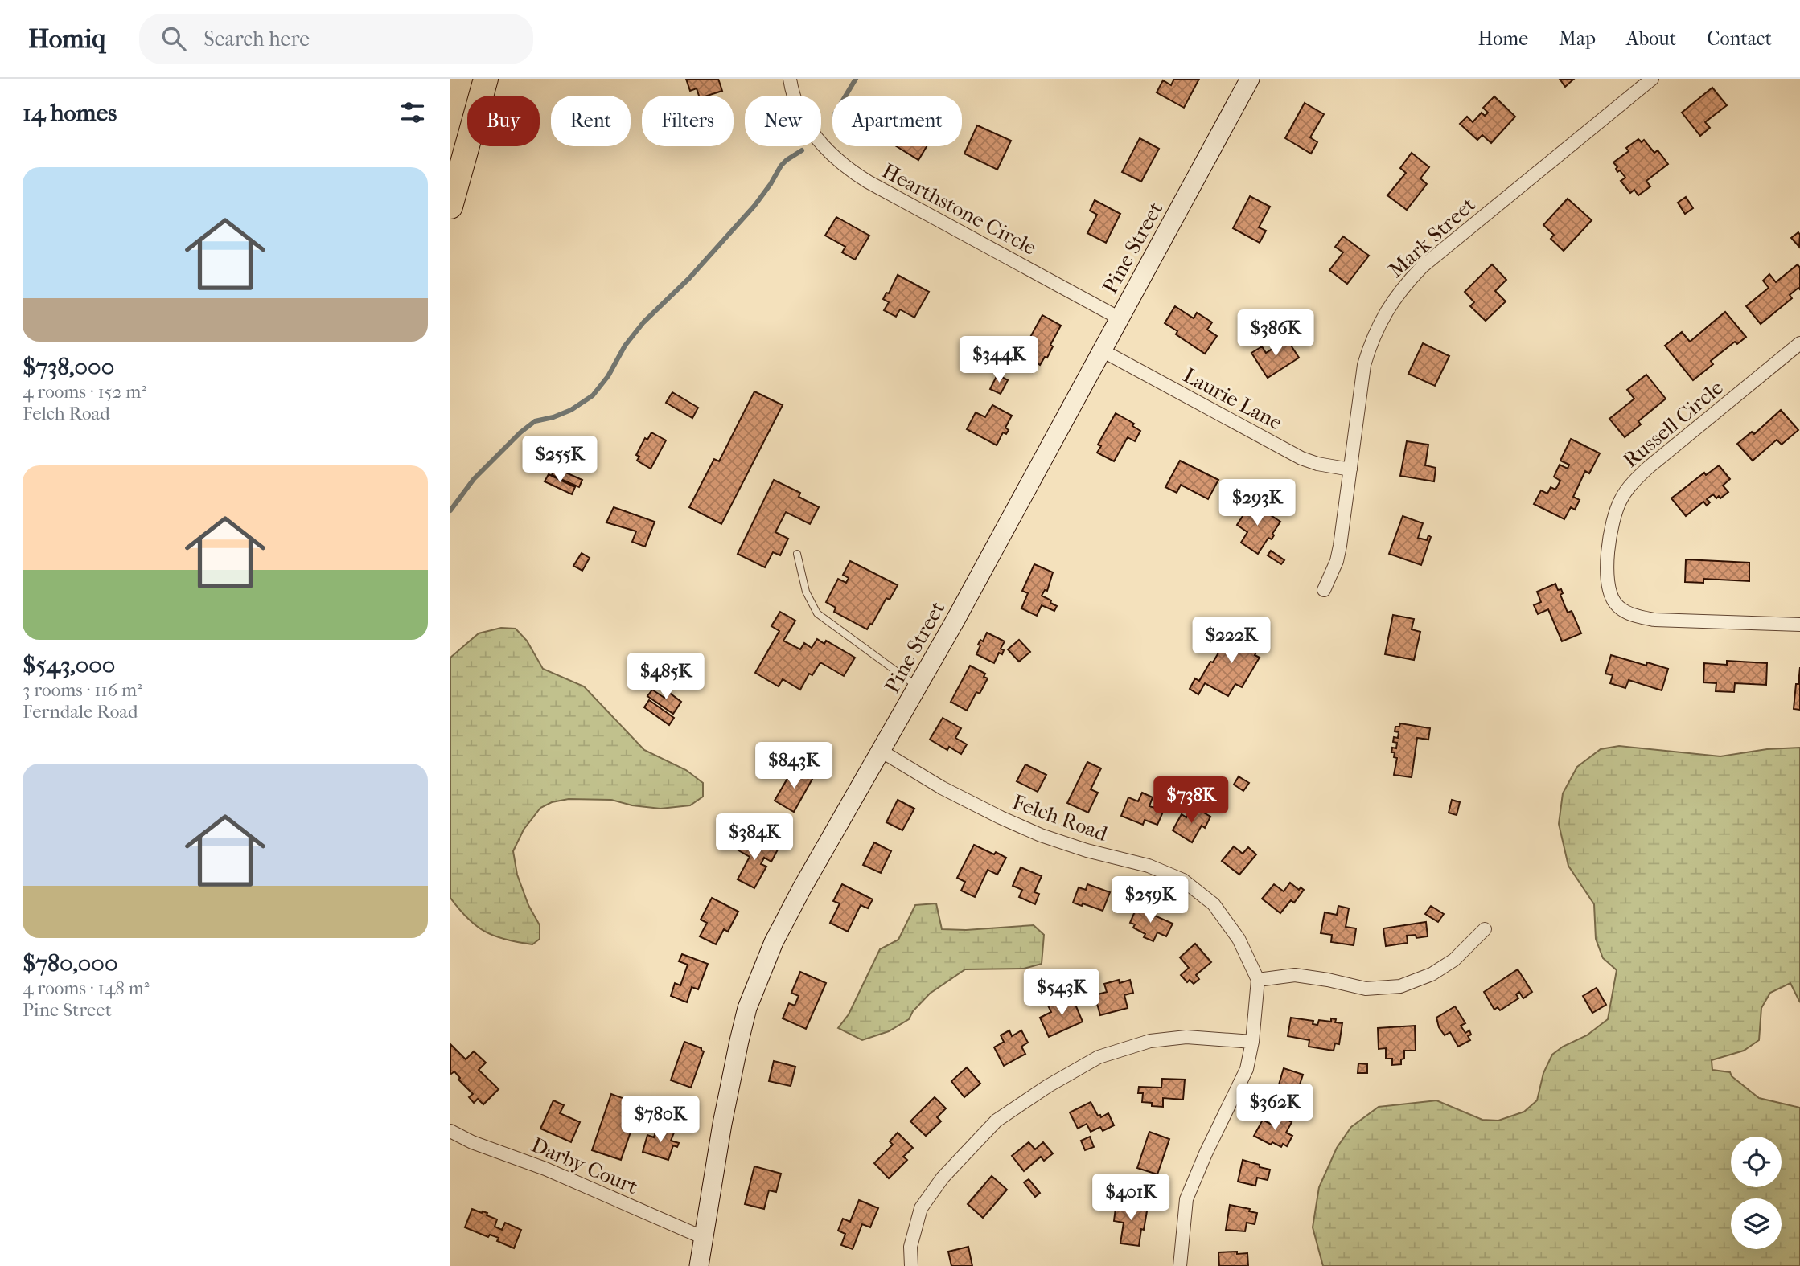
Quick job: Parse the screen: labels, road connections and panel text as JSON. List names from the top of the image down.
{
  "streets": {
    "main road": ["Pine Street"],
    "street": [
      "Hearthstone Circle",
      "Mark Street",
      "Laurie Lane",
      "Russell Circle",
      "Felch Road",
      "Darby Court"
    ]
  },
  "crossings": [
    ["Hearthstone Circle", "Pine Street"],
    ["Mark Street", "Laurie Lane"],
    ["Pine Street", "Laurie Lane"],
    ["Pine Street", "Felch Road"],
    ["Pine Street", "Darby Court"]
  ],
  "page": {
    "header": "Homiq",
    "search": "Search here",
    "nav": [
      "Home",
      "Map",
      "About",
      "Contact"
    ],
    "heading": "14 homes",
    "chip": [
      "Buy",
      "Rent",
      "Filters",
      "New",
      "Apartment"
    ],
    "list": [
      {
        "name": "$738,000",
        "note": "4 rooms · 152 m² · Felch Road"
      },
      {
        "name": "$543,000",
        "note": "3 rooms · 116 m² · Ferndale Road"
      },
      {
        "name": "$780,000",
        "note": "4 rooms · 148 m² · Pine Street"
      }
    ],
    "price": [
      "$386K",
      "$344K",
      "$255K",
      "$293K",
      "$222K",
      "$485K",
      "$843K",
      "$738K",
      "$384K",
      "$259K",
      "$543K",
      "$362K",
      "$780K",
      "$401K"
    ]
  }
}
